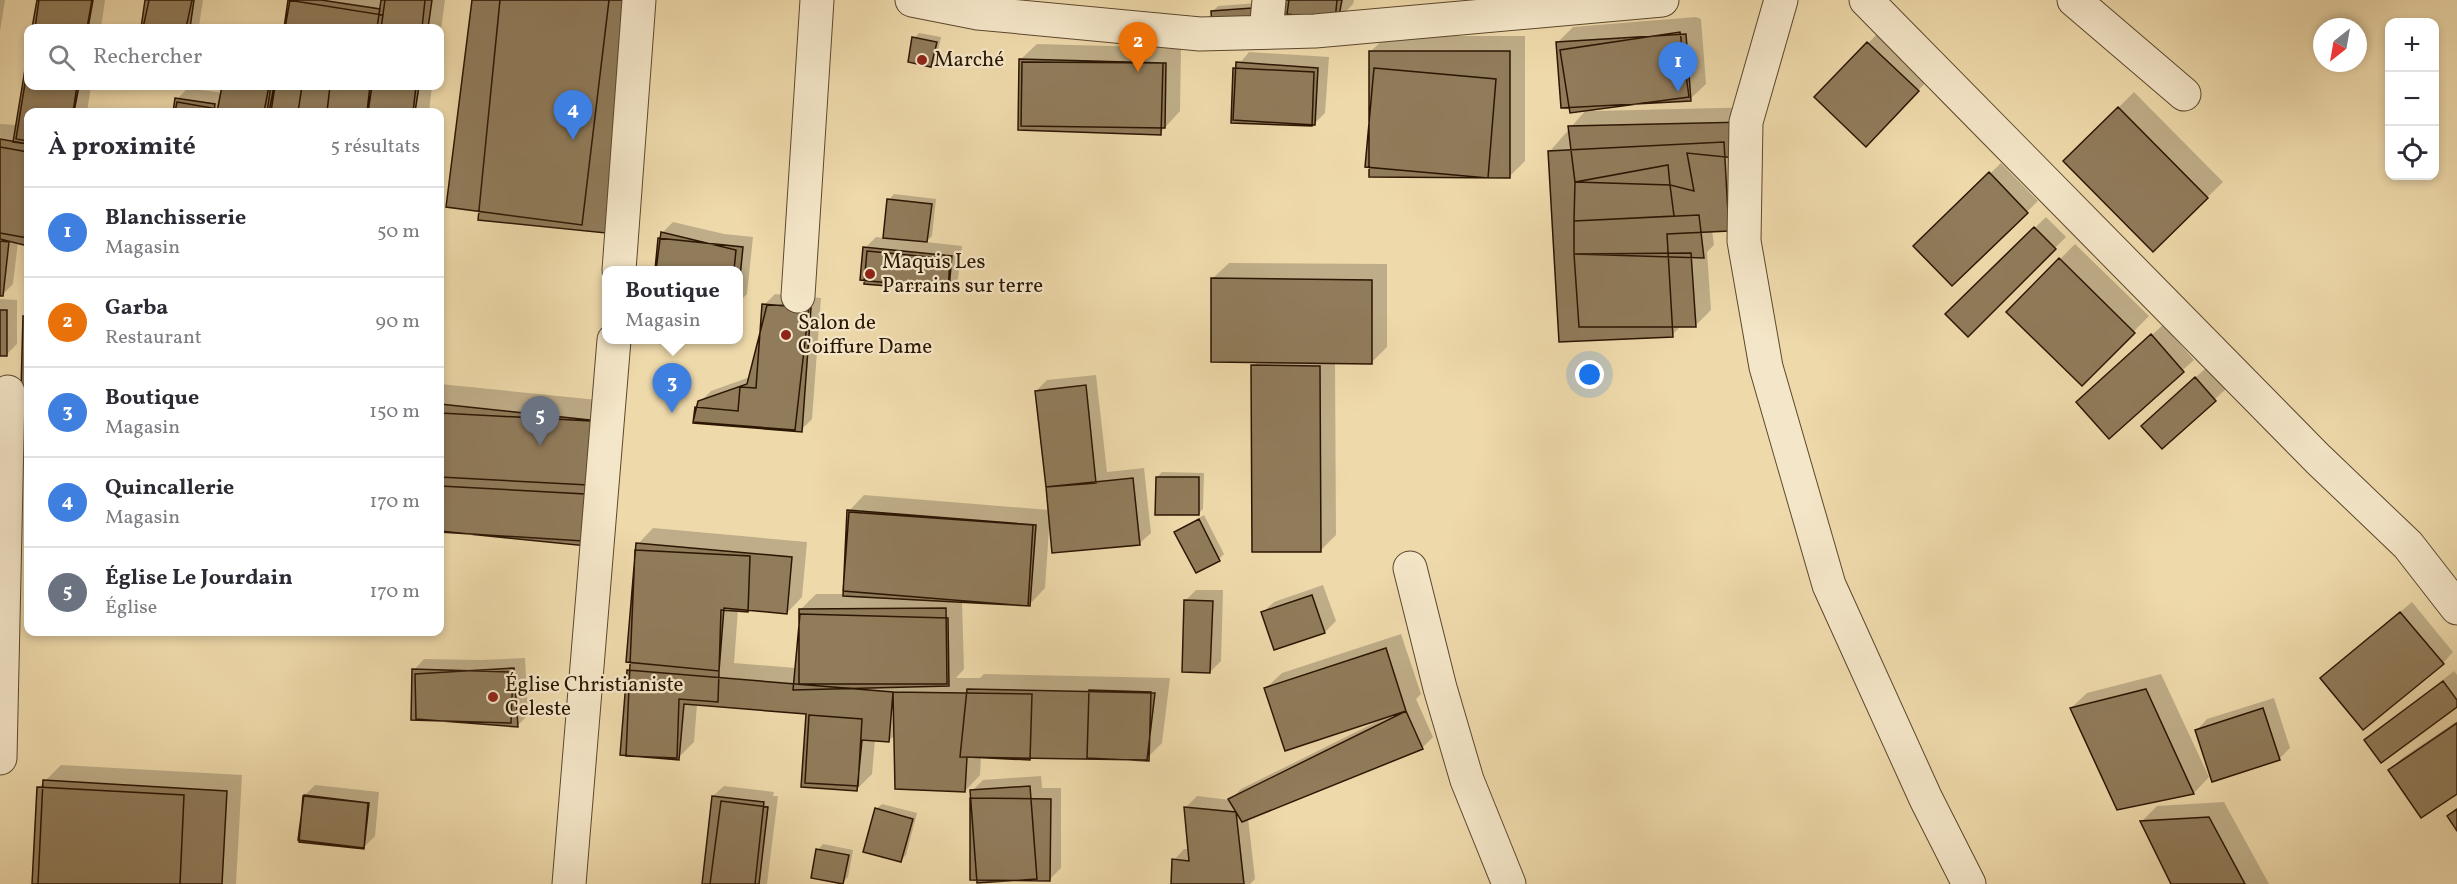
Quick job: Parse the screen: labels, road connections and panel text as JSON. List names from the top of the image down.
{
  "places": [
    "Marché",
    "Maquis Les Parrains sur terre",
    "Salon de Coiffure Dame",
    "Église Christianiste Celeste"
  ],
  "north": "bottom left",
  "page": {
    "map_buttons": ["+", "−"],
    "pins": [
      "2",
      "1",
      "4",
      "3",
      "5"
    ],
    "search": "Rechercher",
    "heading": ["À proximité", "5 résultats"],
    "list": [
      {
        "mark": "1",
        "name": "Blanchisserie",
        "note": "Magasin",
        "value": "50 m"
      },
      {
        "mark": "2",
        "name": "Garba",
        "note": "Restaurant",
        "value": "90 m"
      },
      {
        "mark": "3",
        "name": "Boutique",
        "note": "Magasin",
        "value": "150 m"
      },
      {
        "mark": "4",
        "name": "Quincallerie",
        "note": "Magasin",
        "value": "170 m"
      },
      {
        "mark": "5",
        "name": "Église Le Jourdain",
        "note": "Église",
        "value": "170 m"
      }
    ],
    "popup": ["Boutique", "Magasin"]
  }
}
